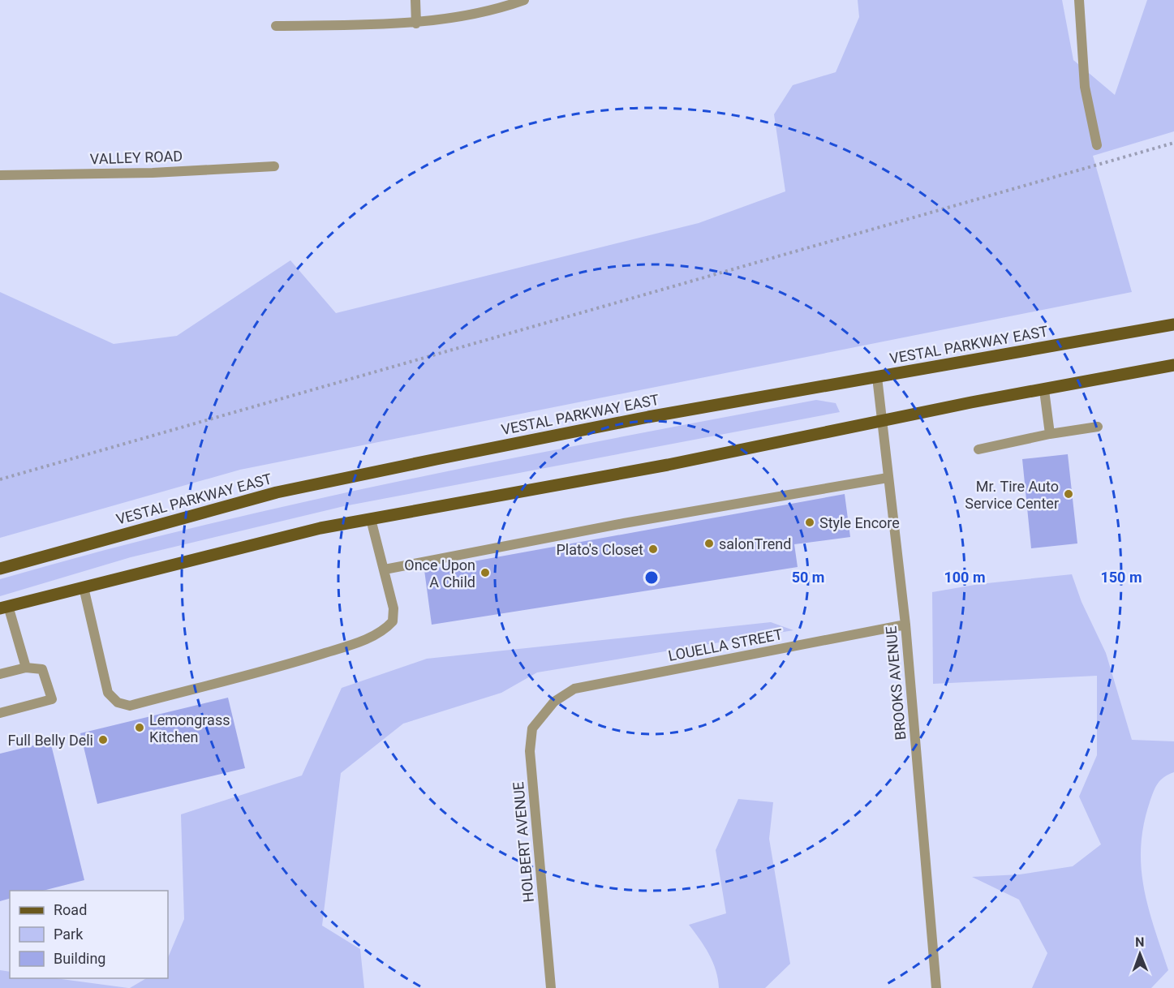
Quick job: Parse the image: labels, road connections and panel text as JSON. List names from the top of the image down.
{
  "streets": {
    "main road": ["VESTAL PARKWAY EAST"],
    "street": [
      "VALLEY ROAD",
      "LOUELLA STREET",
      "BROOKS AVENUE",
      "HOLBERT AVENUE"
    ]
  },
  "crossings": [
    ["VESTAL PARKWAY EAST", "BROOKS AVENUE"],
    ["LOUELLA STREET", "BROOKS AVENUE"],
    ["LOUELLA STREET", "HOLBERT AVENUE"]
  ],
  "places": [
    "Mr. Tire Auto Service Center",
    "Style Encore",
    "salonTrend",
    "Plato's Closet",
    "Once Upon A Child",
    "Lemongrass Kitchen",
    "Full Belly Deli"
  ],
  "legend": ["Road", "Park", "Building"],
  "north": "top",
  "rings": ["50 m", "100 m", "150 m"]
}
